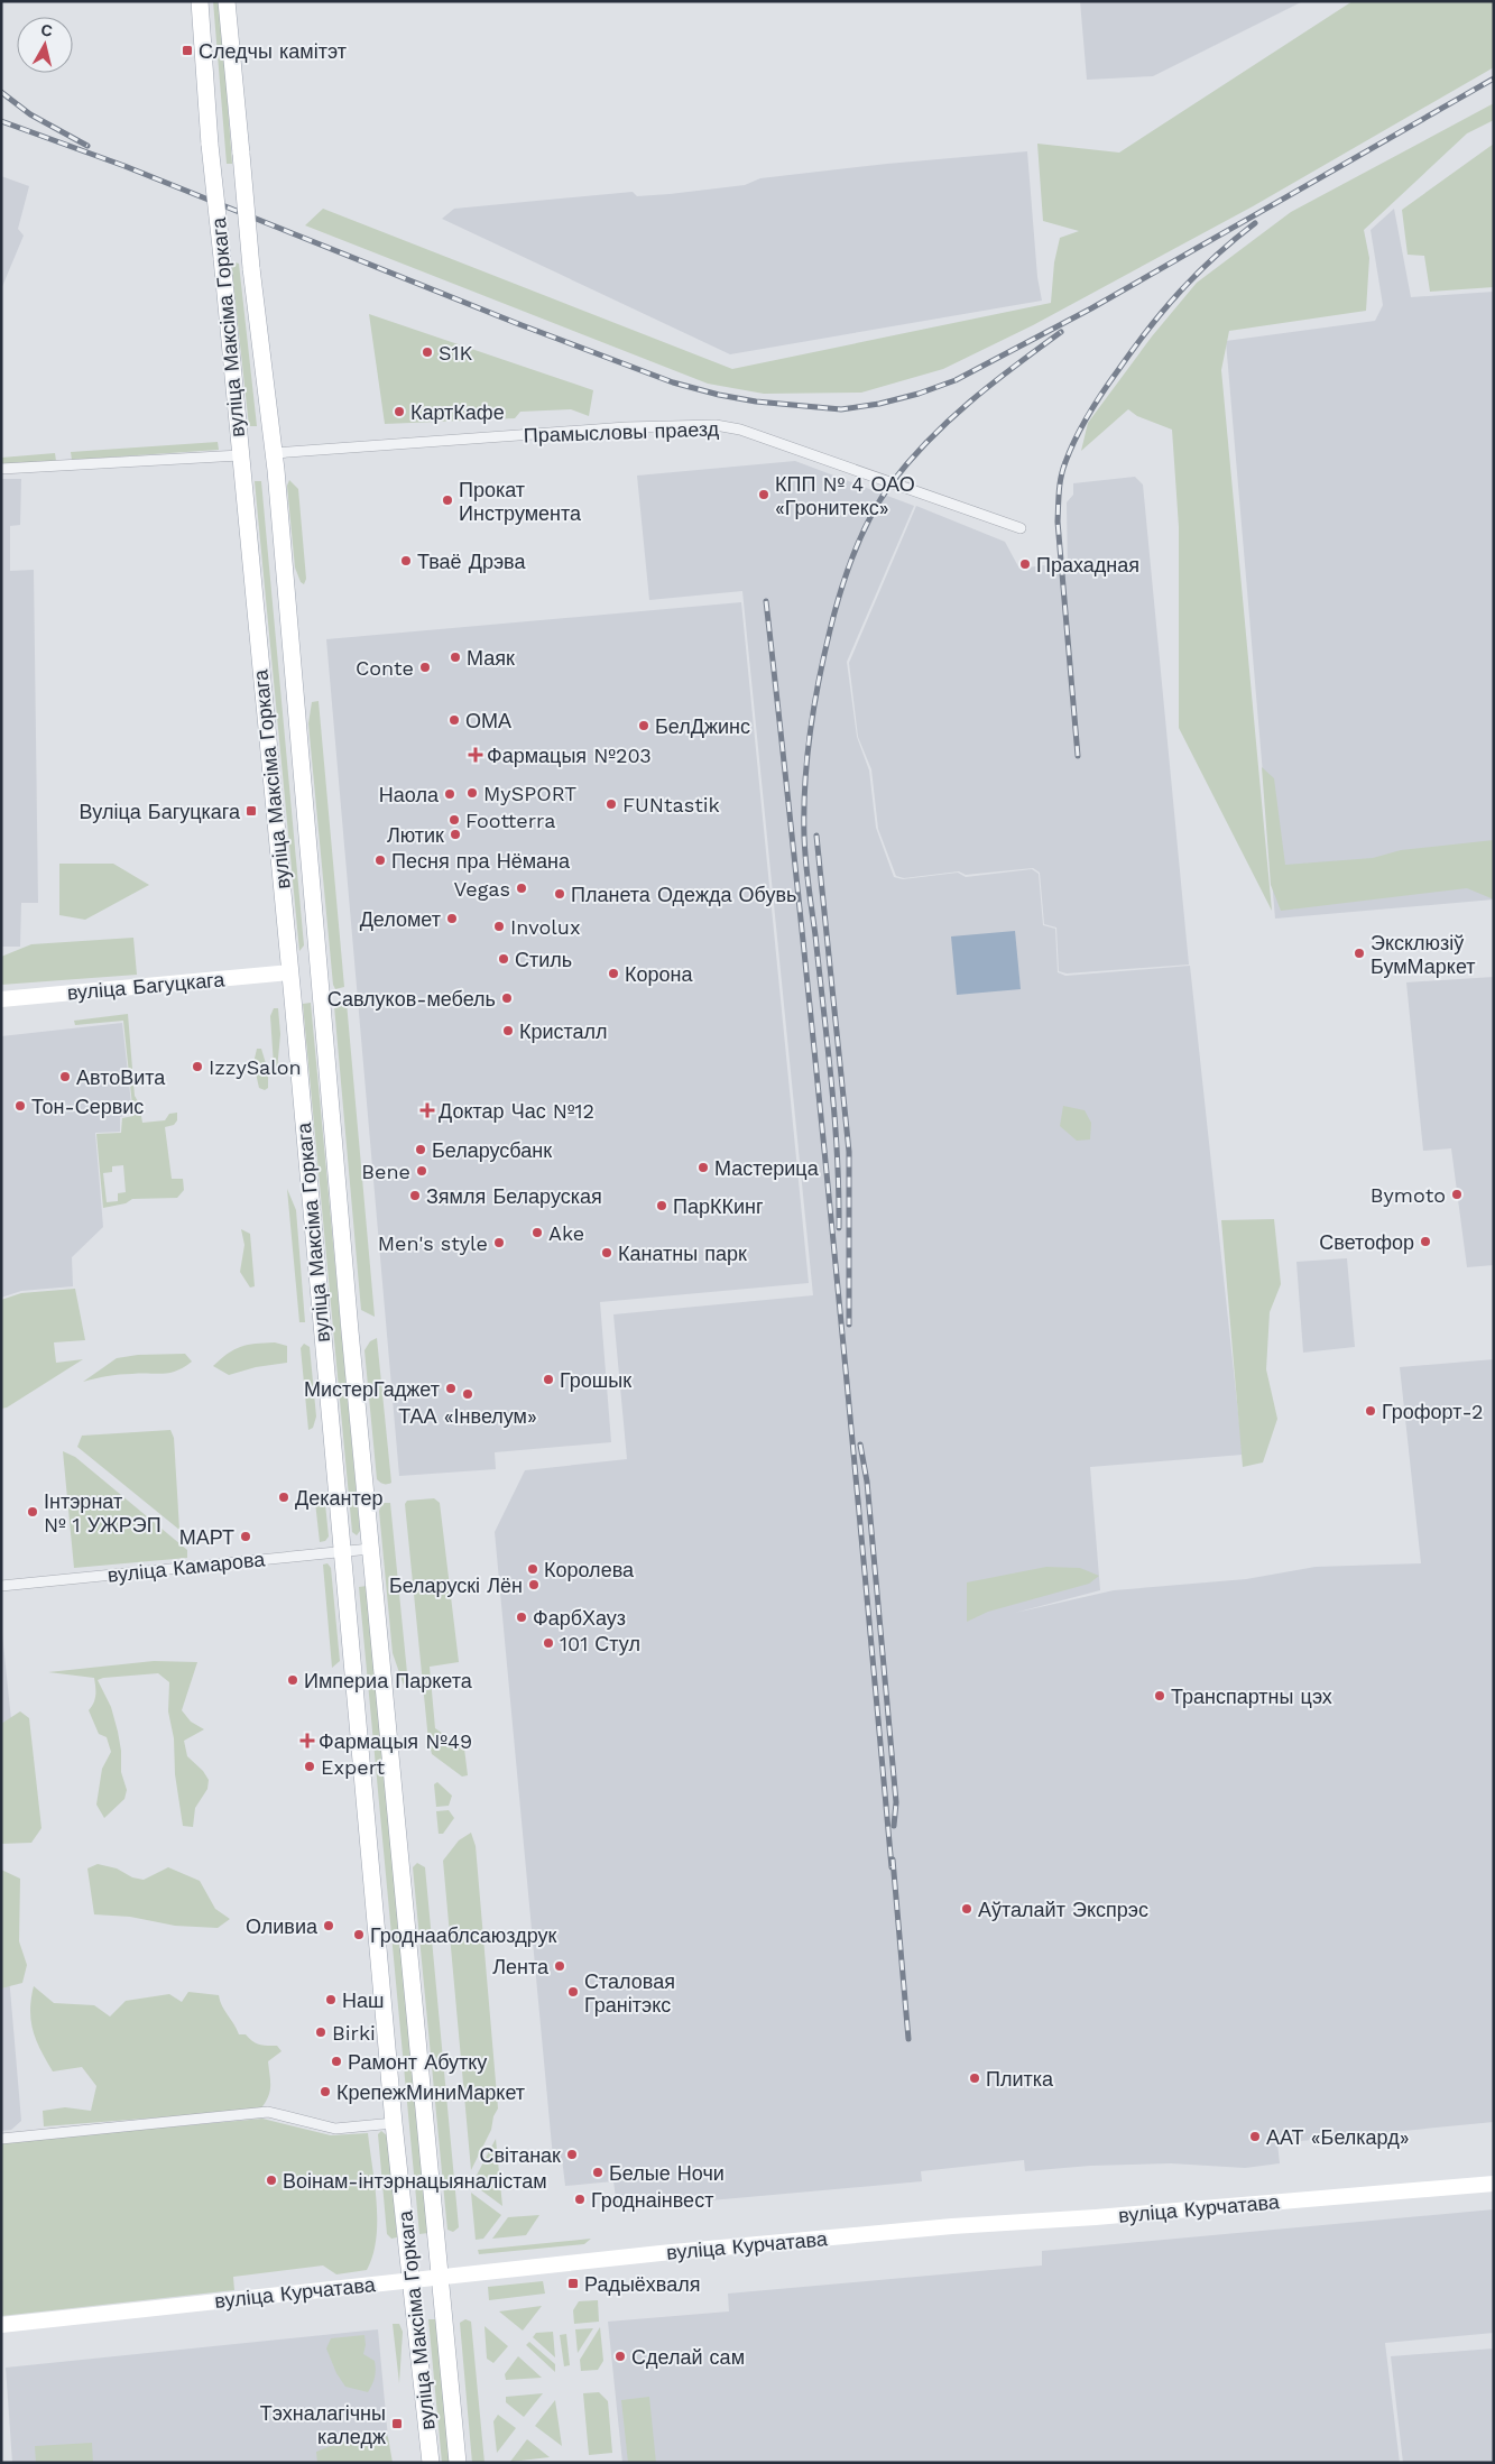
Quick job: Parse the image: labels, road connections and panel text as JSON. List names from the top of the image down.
{
  "streets": {
    "main road": ["вуліца Максіма Горкага", "вуліца Багуцкага", "вуліца Курчатава"],
    "street": ["Прамысловы праезд", "вуліца Камарова"]
  },
  "crossings": [
    ["вуліца Максіма Горкага", "Прамысловы праезд"],
    ["вуліца Максіма Горкага", "вуліца Багуцкага"],
    ["вуліца Максіма Горкага", "вуліца Камарова"],
    ["вуліца Максіма Горкага", "вуліца Курчатава"]
  ],
  "places": {
    "transit": [
      "Следчы камітэт",
      "Вуліца Багуцкага",
      "Радыёхваля",
      "Тэхналагічны каледж"
    ],
    "other": [
      "S1K",
      "КартКафе",
      "КПП № 4 ОАО «Гронитекс»",
      "Прокат Инструмента",
      "Тваё Дрэва",
      "Прахадная",
      "Маяк",
      "Conte",
      "ОМА",
      "БелДжинс",
      "MySPORT",
      "Наола",
      "FUNtastik",
      "Footterra",
      "Лютик",
      "Песня пра Нёмана",
      "Vegas",
      "Планета Одежда Обувь",
      "Деломет",
      "Involux",
      "Эксклюзіў БумМаркет",
      "Стиль",
      "Корона",
      "Савлуков-мебель",
      "Кристалл",
      "IzzySalon",
      "АвтоВита",
      "Тон-Сервис",
      "Беларусбанк",
      "Мастерица",
      "Bene",
      "Bymoto",
      "Зямля Беларуская",
      "ПарККинг",
      "Ake",
      "Светофор",
      "Men's style",
      "Канатны парк",
      "Грошык",
      "МистерГаджет",
      "ТАА «Інвелум»",
      "Грофорт-2",
      "Декантер",
      "Інтэрнат № 1 УЖРЭП",
      "МАРТ",
      "Королева",
      "Беларускі Лён",
      "ФарбХауз",
      "101 Стул",
      "Империа Паркета",
      "Транспартны цэх",
      "Expert",
      "Аўталайт Экспрэс",
      "Оливиа",
      "Гроднааблсаюздрук",
      "Лента",
      "Сталовая Гранітэкс",
      "Наш",
      "Birki",
      "Рамонт Абутку",
      "Плитка",
      "КрепежМиниМаркет",
      "ААТ «Белкард»",
      "Світанак",
      "Белые Ночи",
      "Воінам-інтэрнацыяналістам",
      "Гроднаінвест",
      "Сделай сам"
    ],
    "health": ["Фармацыя №203", "Доктар Час №12", "Фармацыя №49"]
  },
  "north": "top"
}
